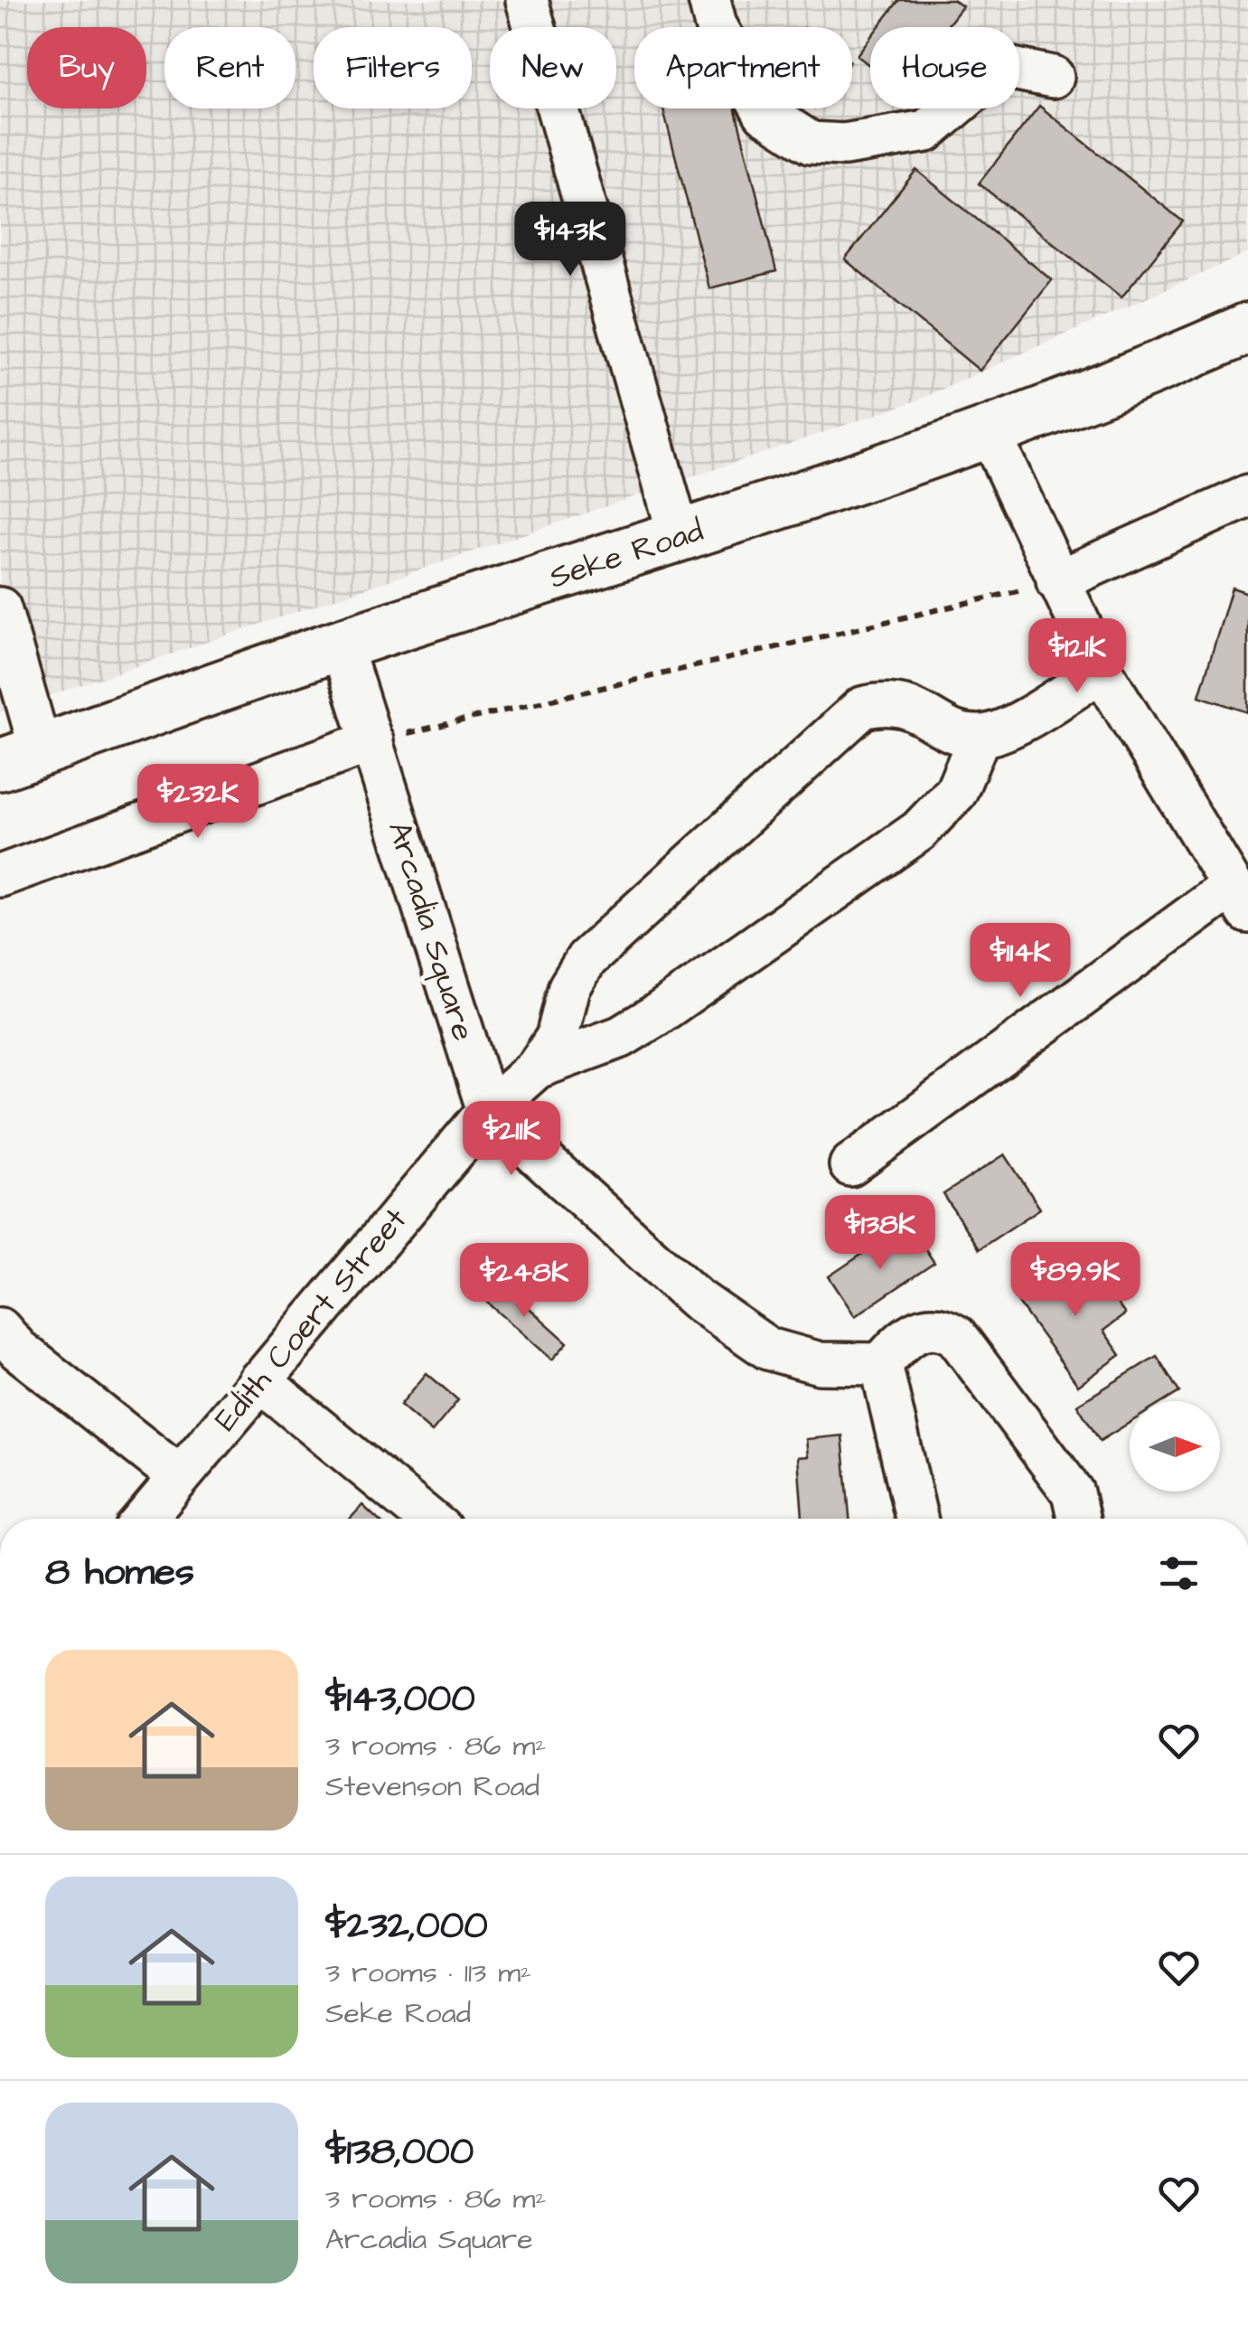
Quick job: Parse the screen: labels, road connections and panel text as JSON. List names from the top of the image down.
{
  "streets": {
    "main road": ["Seke Road"],
    "street": ["Arcadia Square", "Edith Coert Street"]
  },
  "crossings": [
    ["Seke Road", "Arcadia Square"],
    ["Arcadia Square", "Edith Coert Street"]
  ],
  "north": "right",
  "page": {
    "chip": [
      "Buy",
      "Rent",
      "Filters",
      "New",
      "Apartment",
      "House"
    ],
    "price": [
      "$143K",
      "$121K",
      "$232K",
      "$114K",
      "$211K",
      "$138K",
      "$89.9K",
      "$248K"
    ],
    "heading": "8 homes",
    "list": [
      {
        "name": "$143,000",
        "note": "3 rooms · 86 m² · Stevenson Road"
      },
      {
        "name": "$232,000",
        "note": "3 rooms · 113 m² · Seke Road"
      },
      {
        "name": "$138,000",
        "note": "3 rooms · 86 m² · Arcadia Square"
      }
    ]
  }
}
